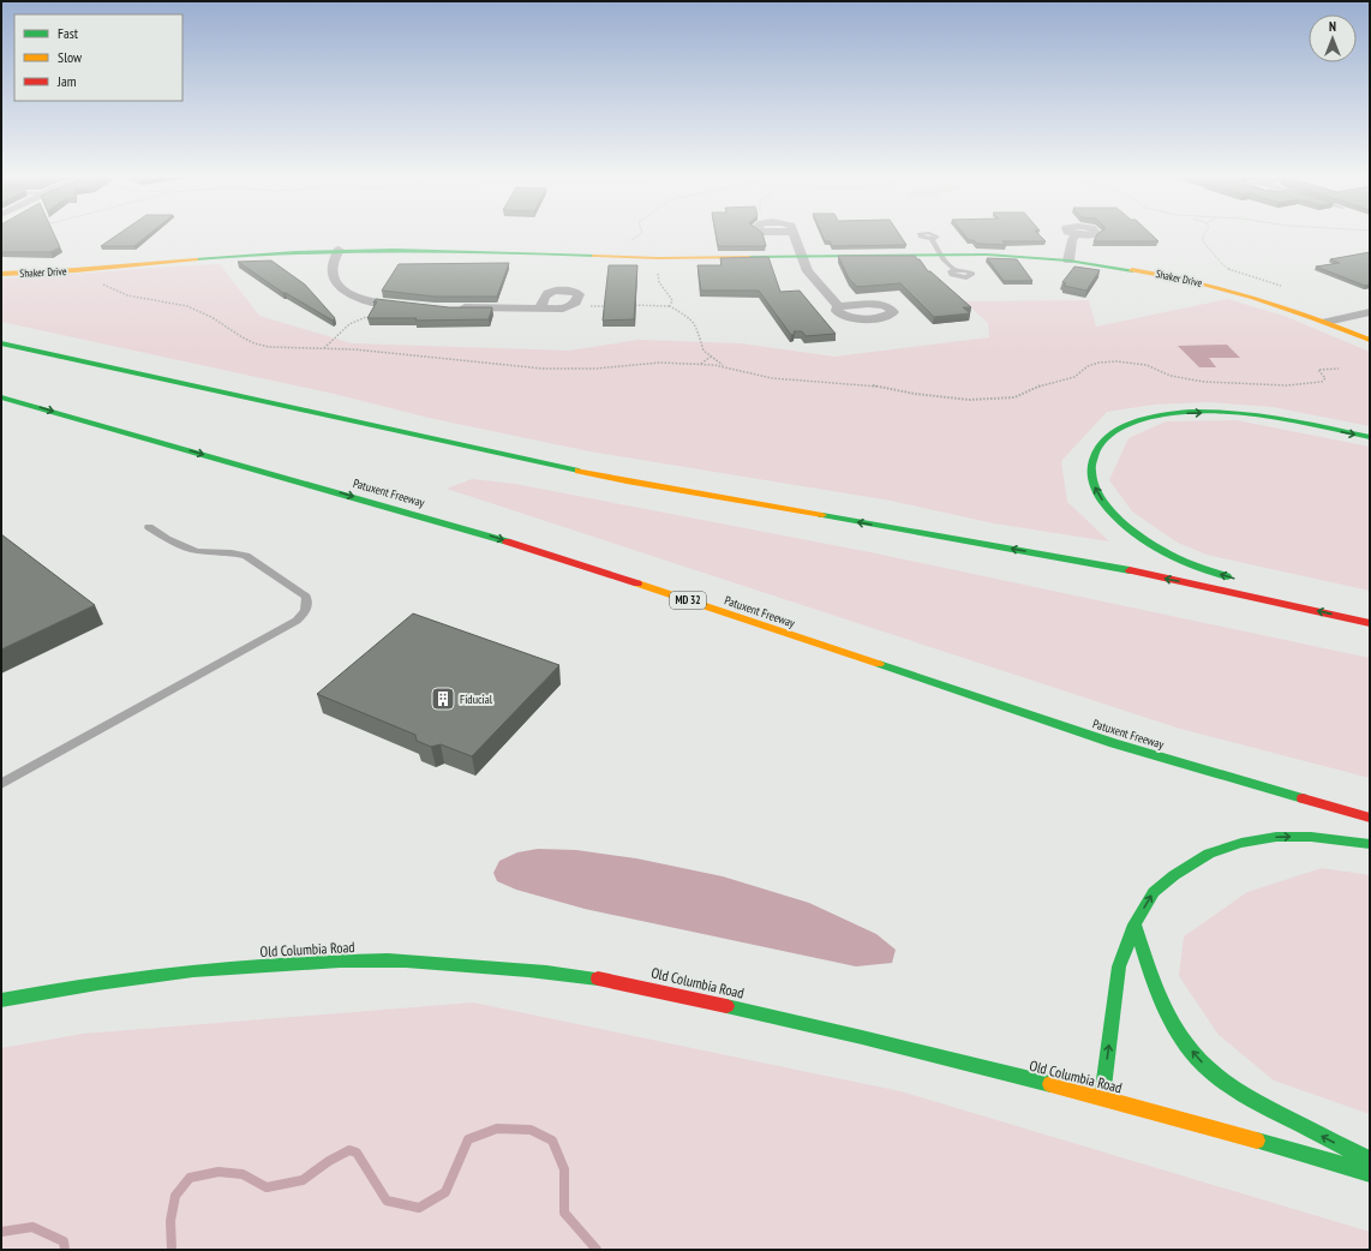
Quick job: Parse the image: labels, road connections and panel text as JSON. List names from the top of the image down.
{
  "streets": {
    "main road": [
      "Shaker Drive",
      "Patuxent Freeway",
      "MD 32",
      "Old Columbia Road"
    ]
  },
  "places": {
    "building": ["Fiducial"]
  },
  "legend": ["Fast", "Slow", "Jam"],
  "north": "top"
}
